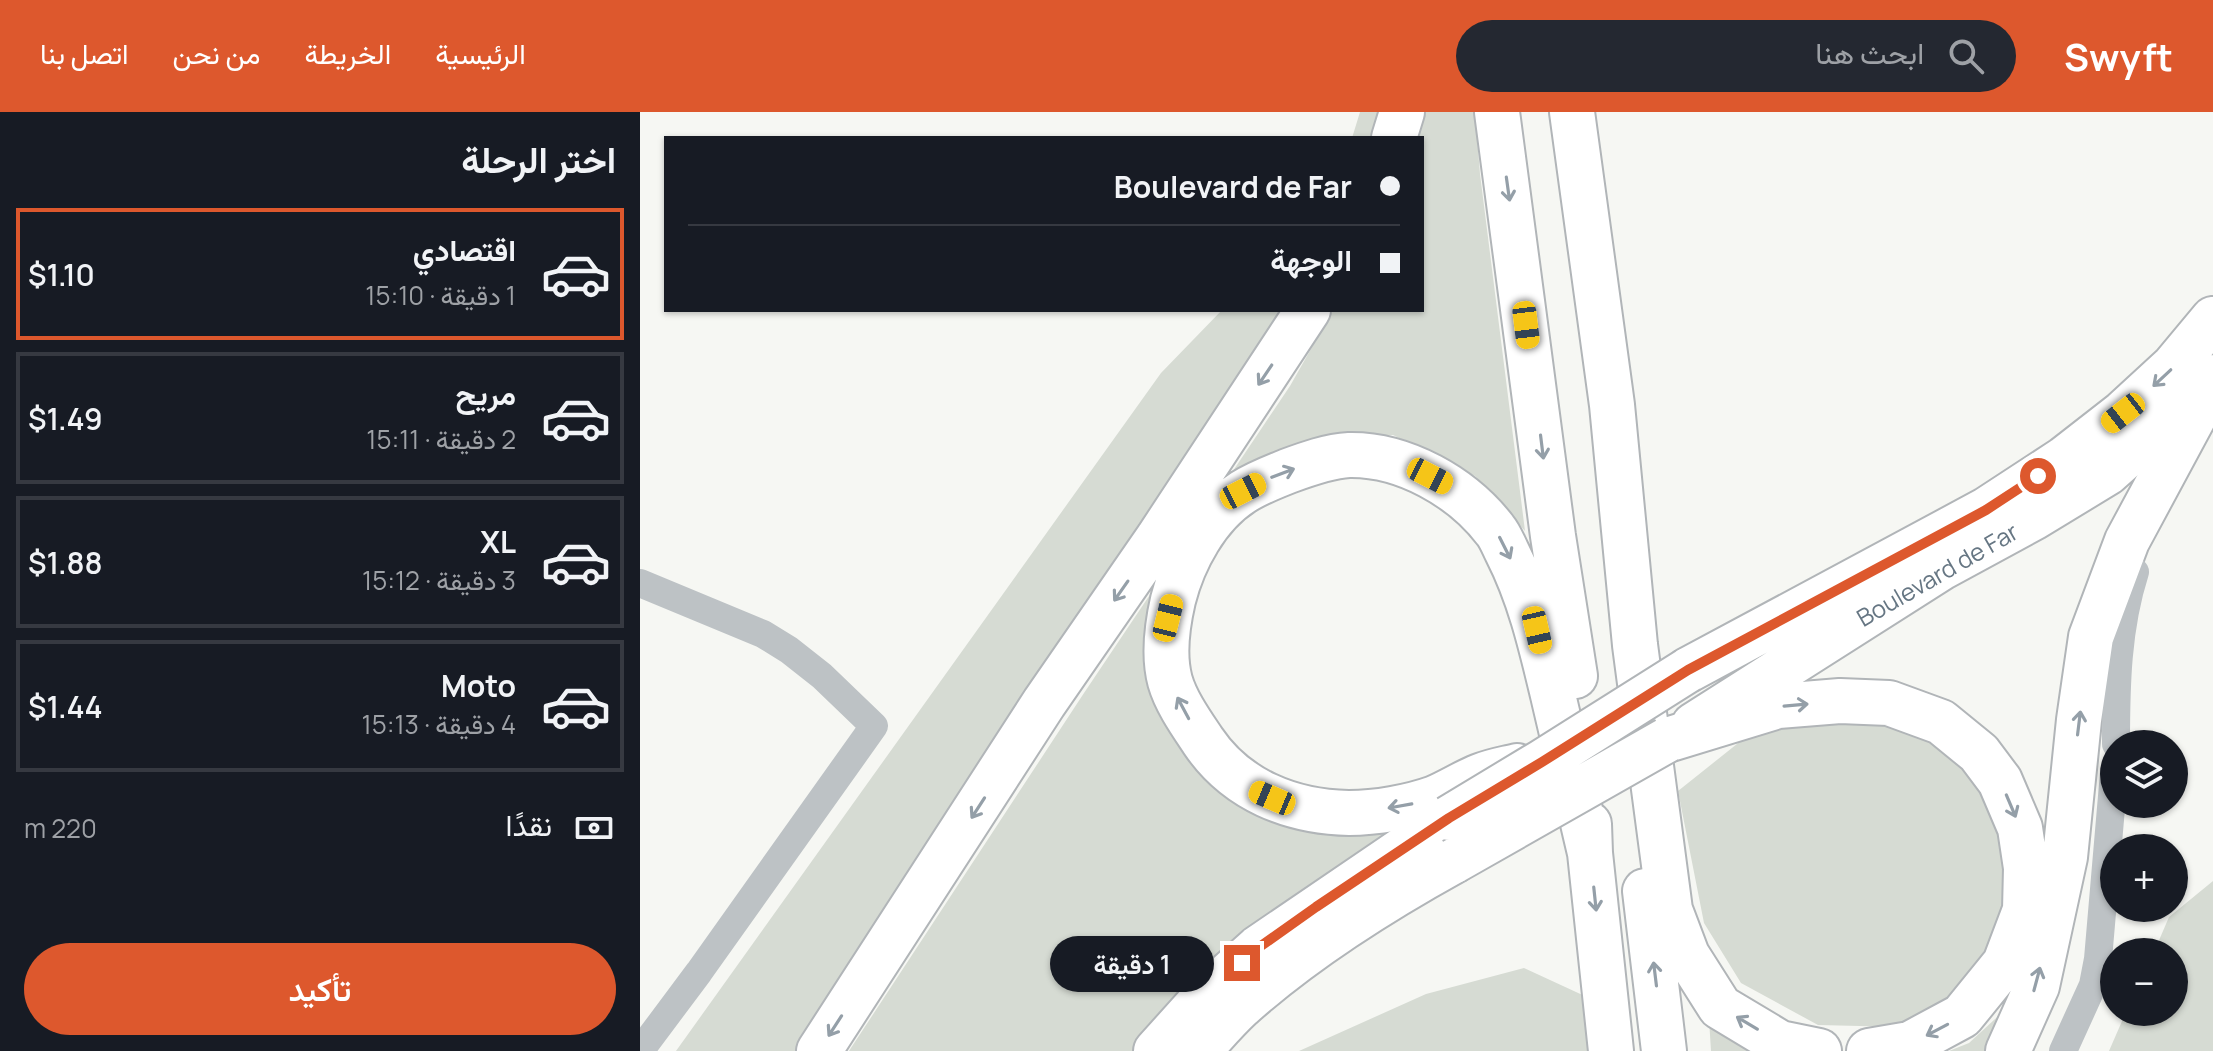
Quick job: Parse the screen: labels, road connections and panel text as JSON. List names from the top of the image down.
{
  "streets": {
    "highway": ["Boulevard de Far"]
  },
  "page": {
    "header": "Swyft",
    "search": "ابحث هنا",
    "nav": [
      "الرئيسية",
      "الخريطة",
      "من نحن",
      "اتصل بنا"
    ],
    "heading": "اختر الرحلة",
    "banner": ["Boulevard de Far", "الوجهة"],
    "list": [
      {
        "name": "اقتصادي",
        "note": "1 دقيقة · 15:10",
        "value": "$1.10"
      },
      {
        "name": "مريح",
        "note": "2 دقيقة · 15:11",
        "value": "$1.49"
      },
      {
        "name": "XL",
        "note": "3 دقيقة · 15:12",
        "value": "$1.88"
      },
      {
        "name": "Moto",
        "note": "4 دقيقة · 15:13",
        "value": "$1.44"
      }
    ],
    "map_buttons": ["+", "−"],
    "pay": ["نقدًا", "220 m"],
    "buttons": "تأكيد",
    "bubble": "1 دقيقة"
  }
}
